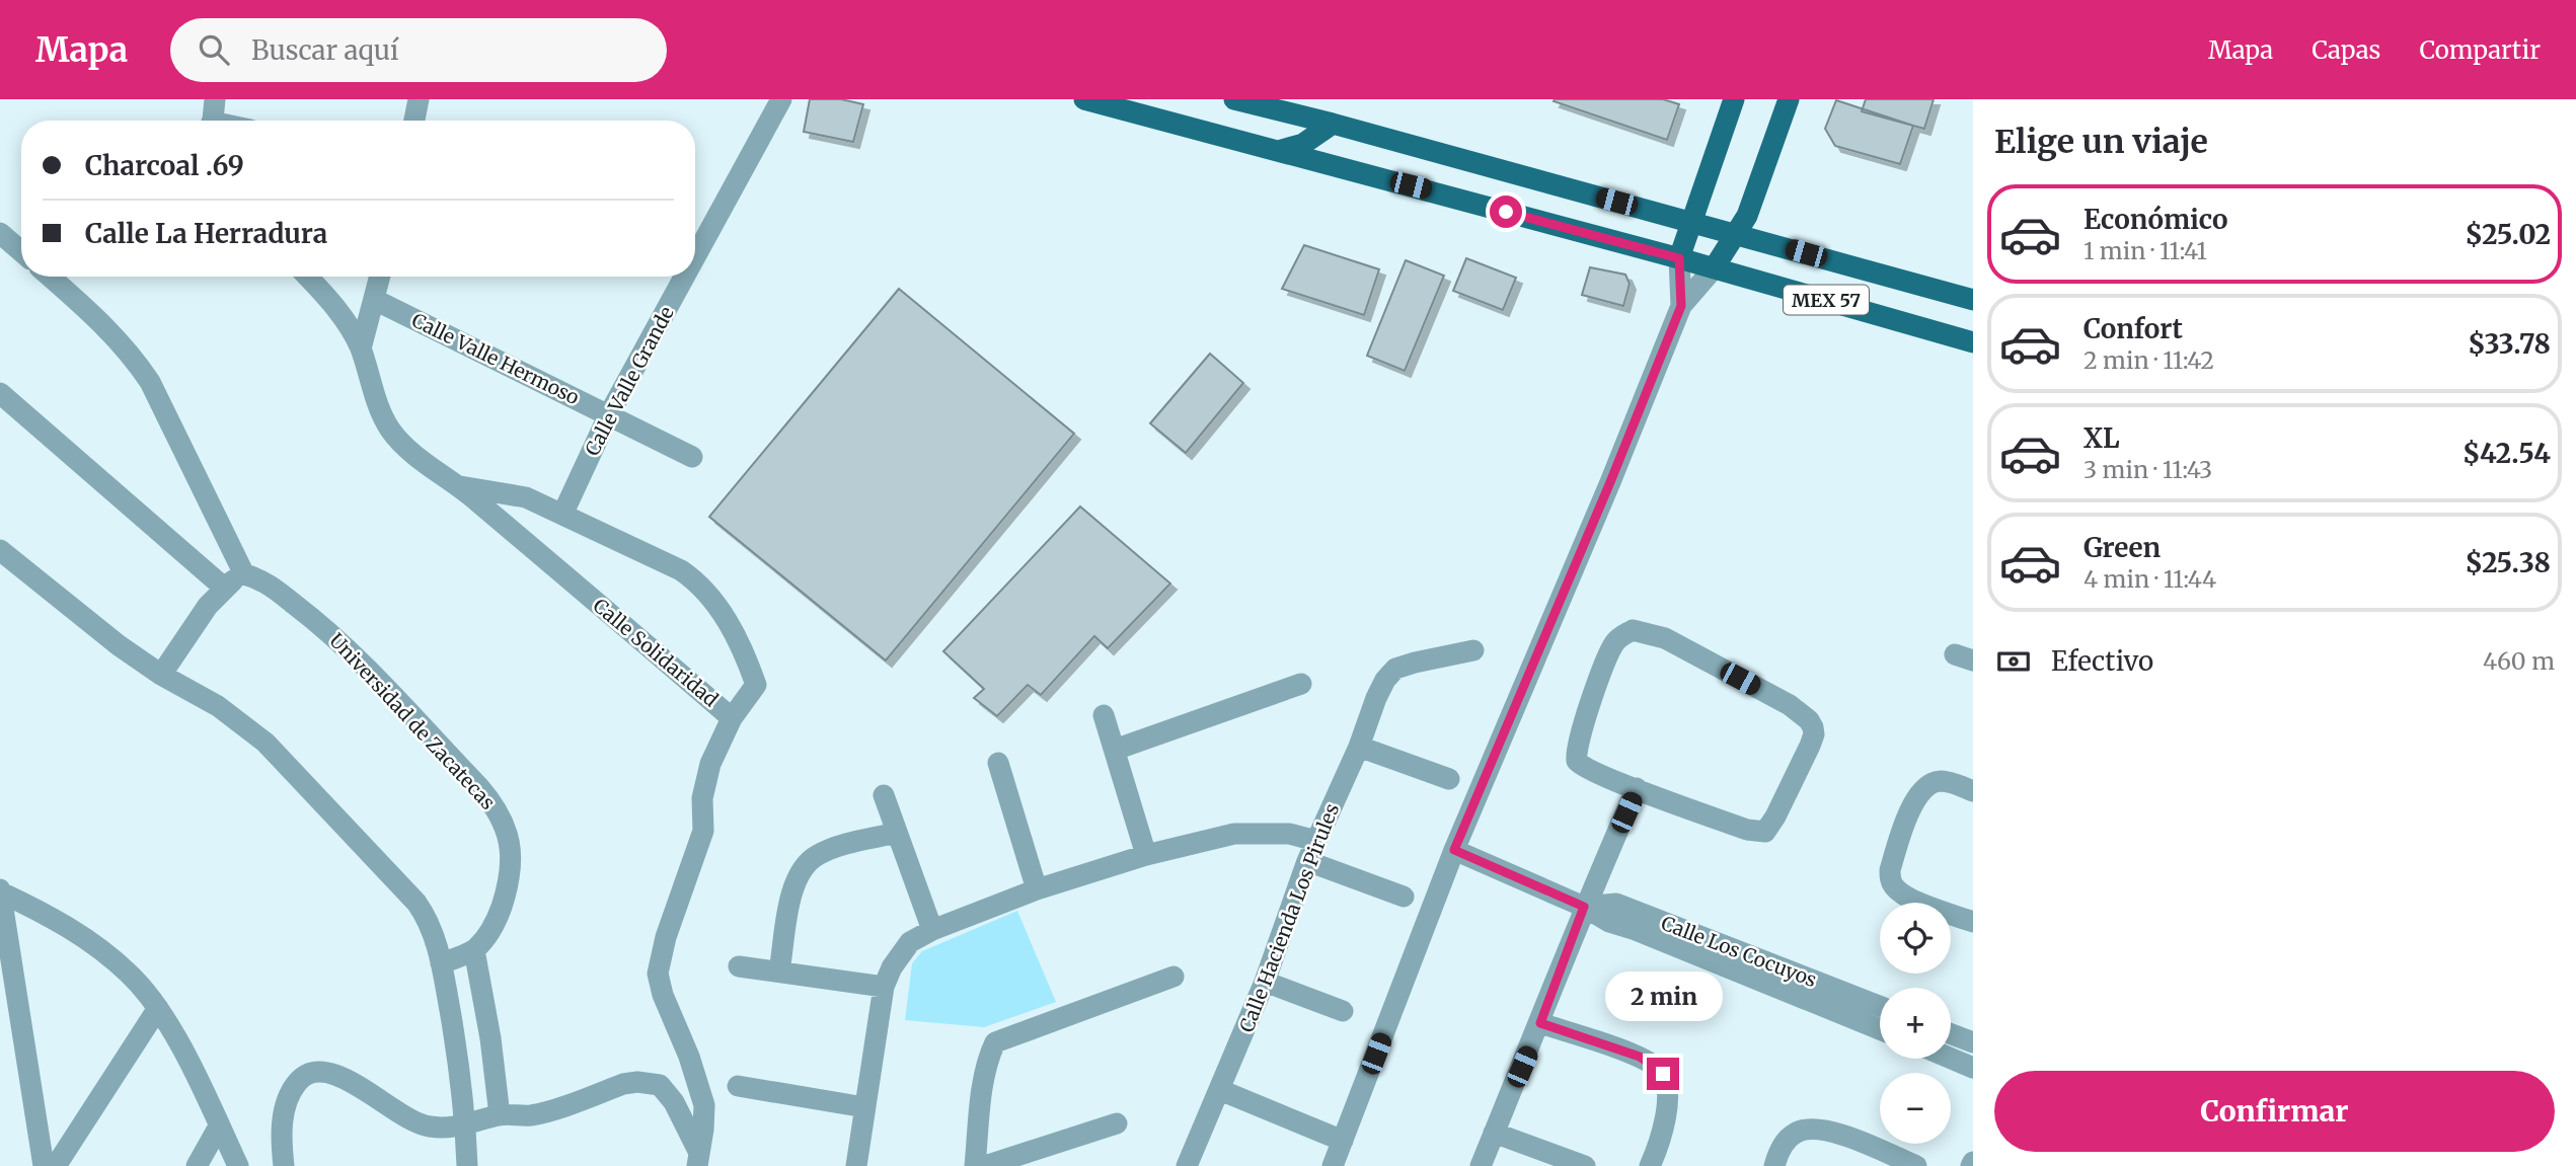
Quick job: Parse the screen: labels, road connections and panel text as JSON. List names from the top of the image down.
{
  "streets": {
    "main road": ["MEX 57"],
    "street": [
      "Calle Valle Hermoso",
      "Calle Valle Grande",
      "Calle Solidaridad",
      "Universidad de Zacatecas",
      "Calle Hacienda Los Pirules",
      "Calle Los Cocuyos"
    ]
  },
  "crossings": [
    ["Calle Valle Hermoso", "Calle Valle Grande"]
  ],
  "page": {
    "header": "Mapa",
    "search": "Buscar aquí",
    "nav": ["Mapa", "Capas", "Compartir"],
    "heading": "Elige un viaje",
    "banner": ["Charcoal .69", "Calle La Herradura"],
    "list": [
      {
        "name": "Económico",
        "note": "1 min · 11:41",
        "value": "$25.02"
      },
      {
        "name": "Confort",
        "note": "2 min · 11:42",
        "value": "$33.78"
      },
      {
        "name": "XL",
        "note": "3 min · 11:43",
        "value": "$42.54"
      },
      {
        "name": "Green",
        "note": "4 min · 11:44",
        "value": "$25.38"
      }
    ],
    "pay": ["Efectivo", "460 m"],
    "map_buttons": ["+", "−"],
    "bubble": "2 min",
    "buttons": "Confirmar"
  }
}
